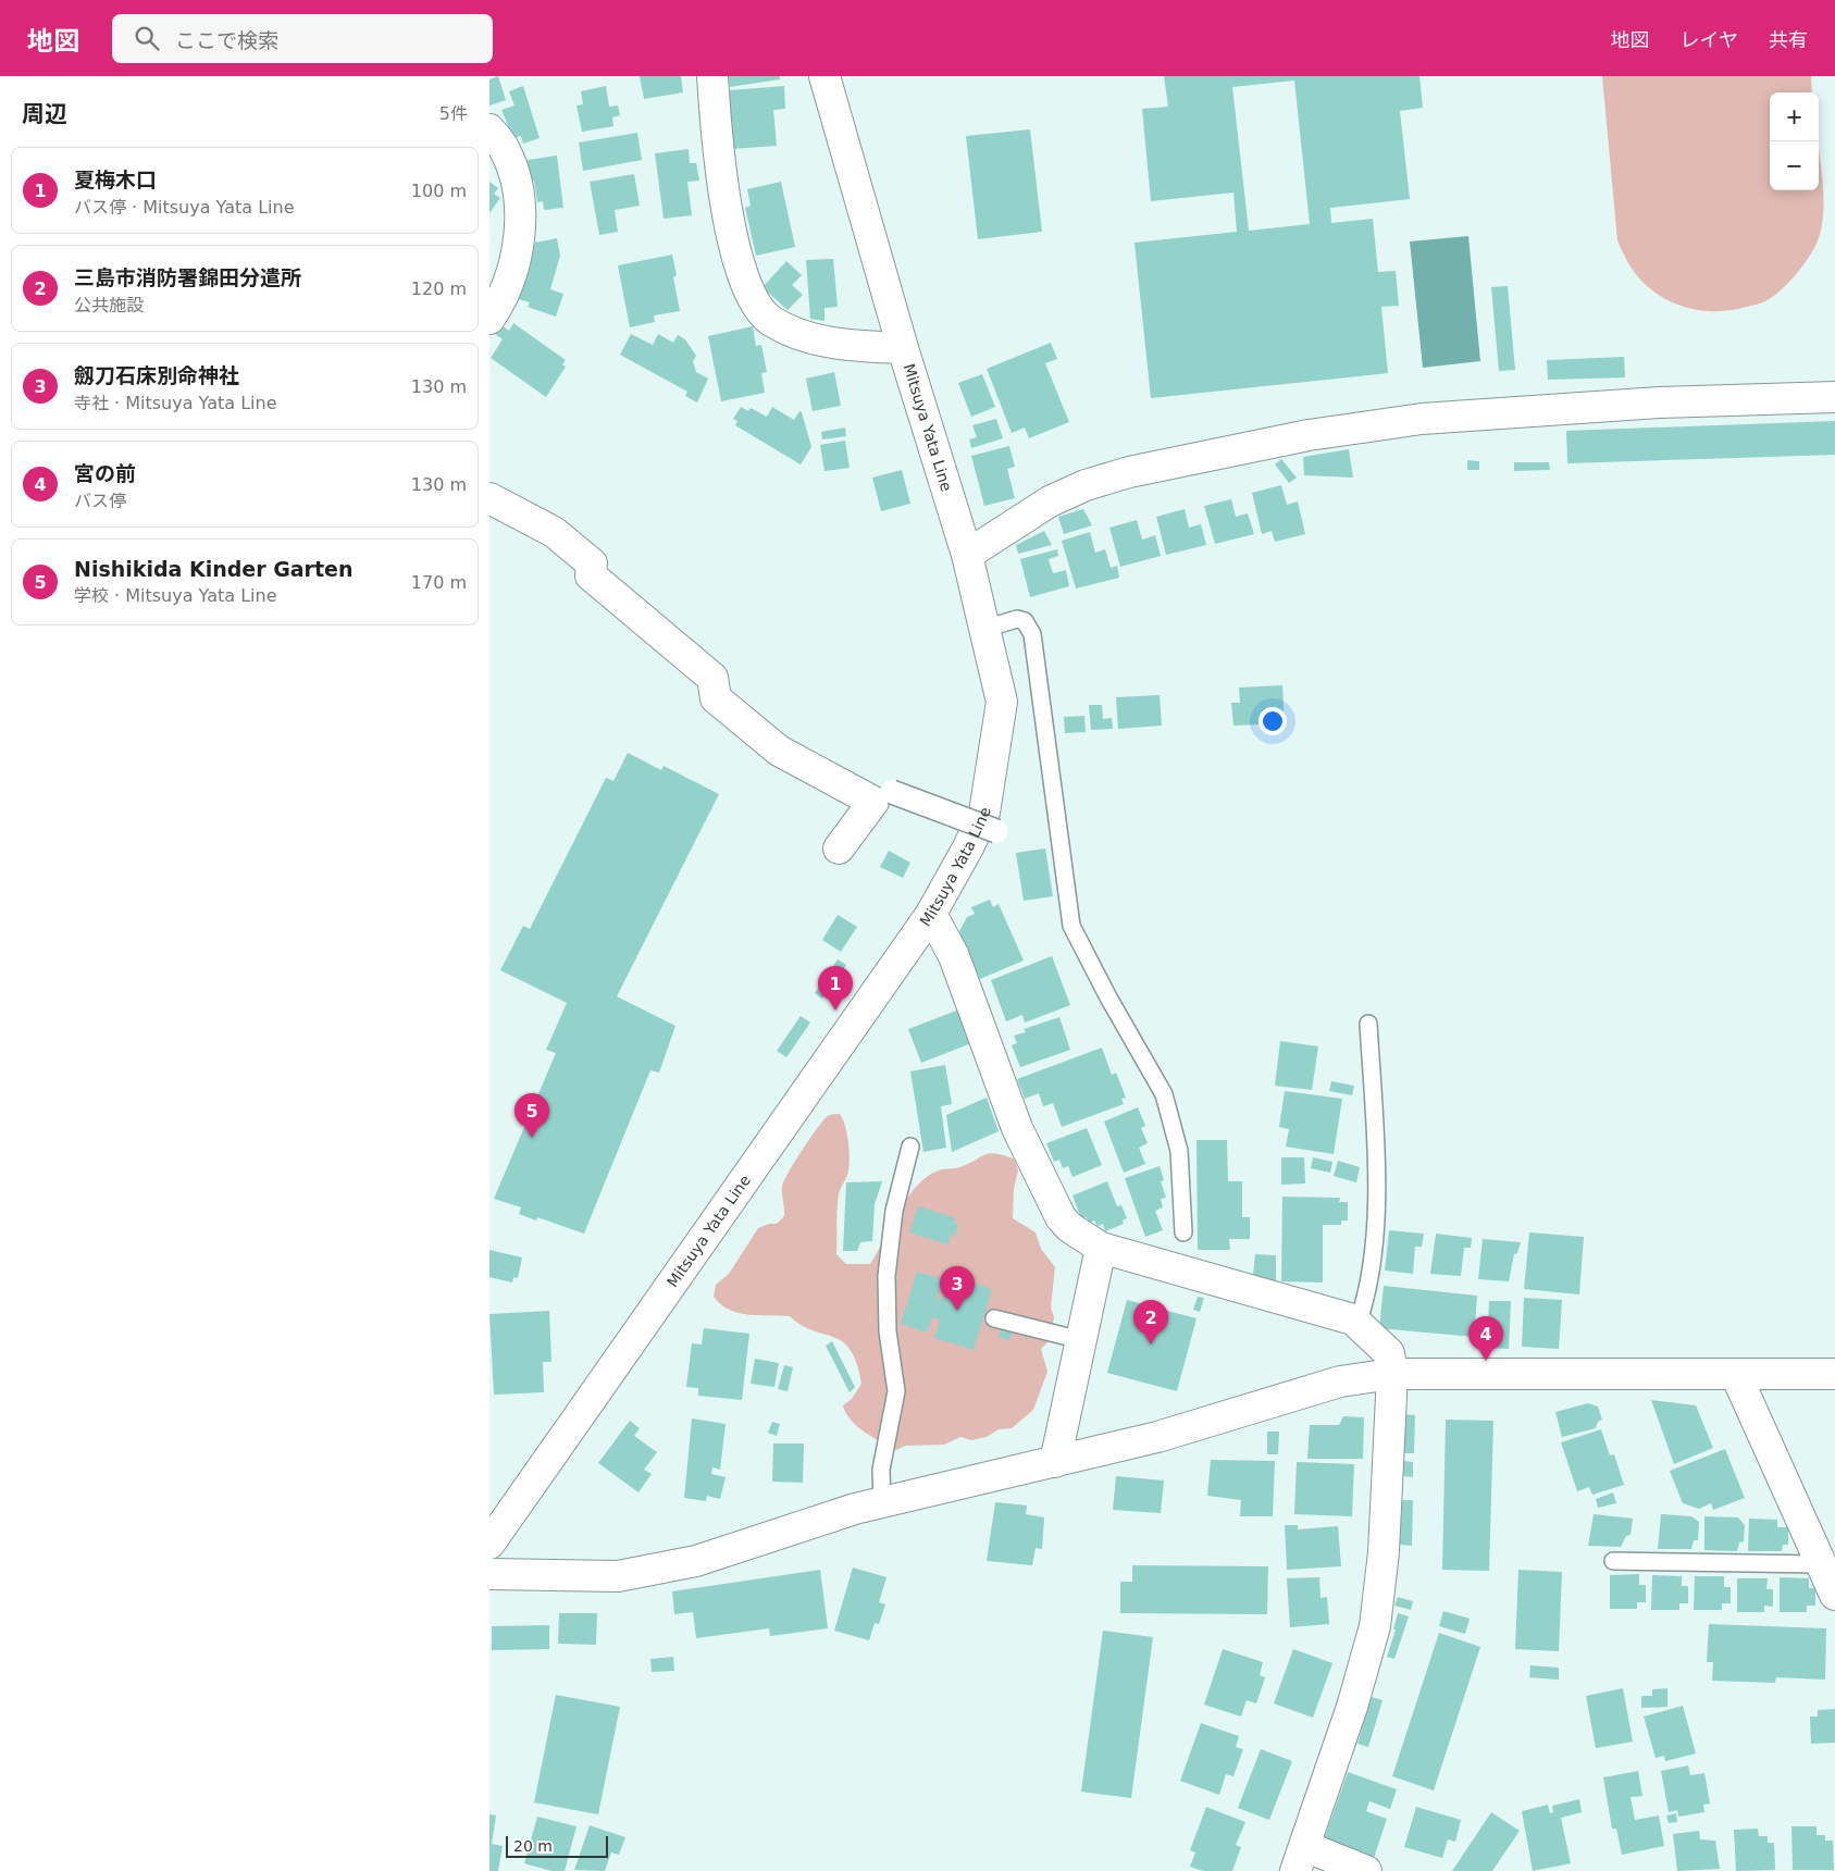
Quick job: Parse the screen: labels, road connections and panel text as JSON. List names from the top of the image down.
{
  "streets": {
    "street": ["Mitsuya Yata Line"]
  },
  "scale_bar": "20 m",
  "page": {
    "header": "地図",
    "search": "ここで検索",
    "nav": ["地図", "レイヤ", "共有"],
    "heading": ["周辺", "5件"],
    "map_buttons": ["+", "−"],
    "list": [
      {
        "mark": "1",
        "name": "夏梅木口",
        "note": "バス停 · Mitsuya Yata Line",
        "value": "100 m"
      },
      {
        "mark": "2",
        "name": "三島市消防署錦田分遣所",
        "note": "公共施設",
        "value": "120 m"
      },
      {
        "mark": "3",
        "name": "劔刀石床別命神社",
        "note": "寺社 · Mitsuya Yata Line",
        "value": "130 m"
      },
      {
        "mark": "4",
        "name": "宮の前",
        "note": "バス停",
        "value": "130 m"
      },
      {
        "mark": "5",
        "name": "Nishikida Kinder Garten",
        "note": "学校 · Mitsuya Yata Line",
        "value": "170 m"
      }
    ],
    "pins": [
      "1",
      "5",
      "3",
      "2",
      "4"
    ],
    "scale": "20 m"
  }
}
